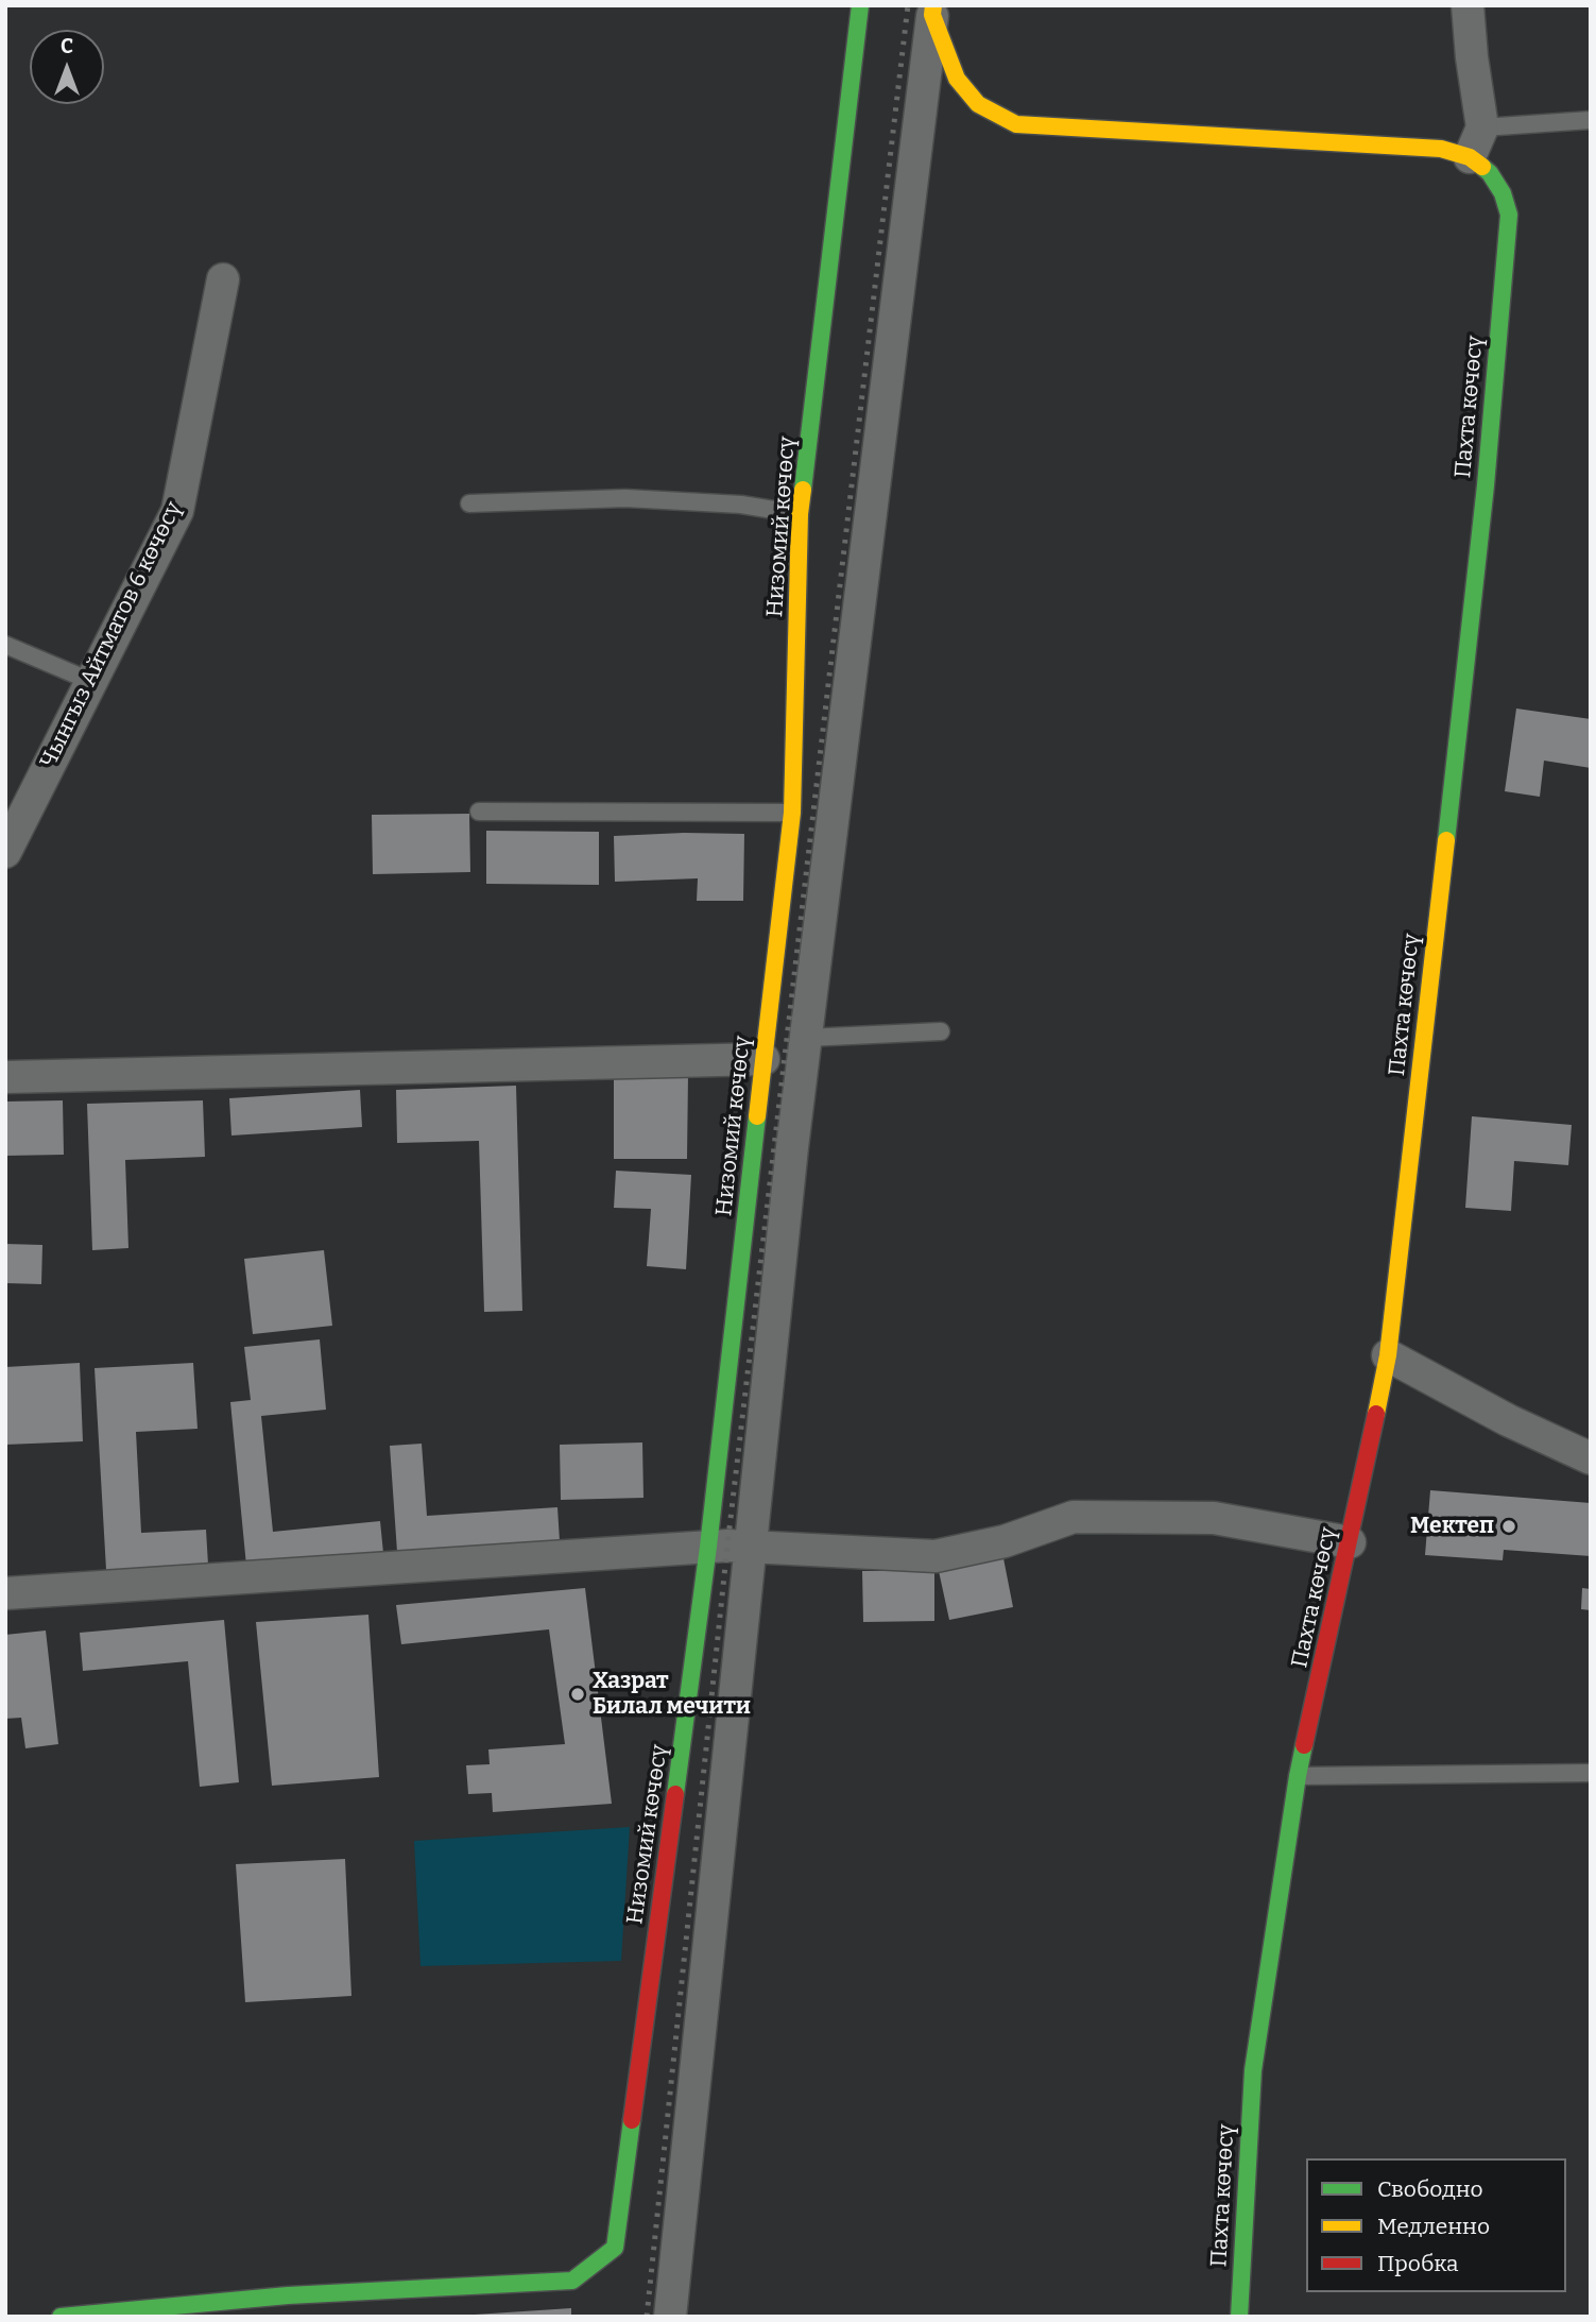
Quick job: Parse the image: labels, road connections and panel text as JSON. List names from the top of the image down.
{
  "streets": {
    "street": ["Пахта көчөсү", "Низомий көчөсү", "Чынгыз Айтматов 6 көчөсү"]
  },
  "places": ["Мектеп", "Хазрат Билал мечити"],
  "legend": ["Свободно", "Медленно", "Пробка"],
  "north": "top"
}
